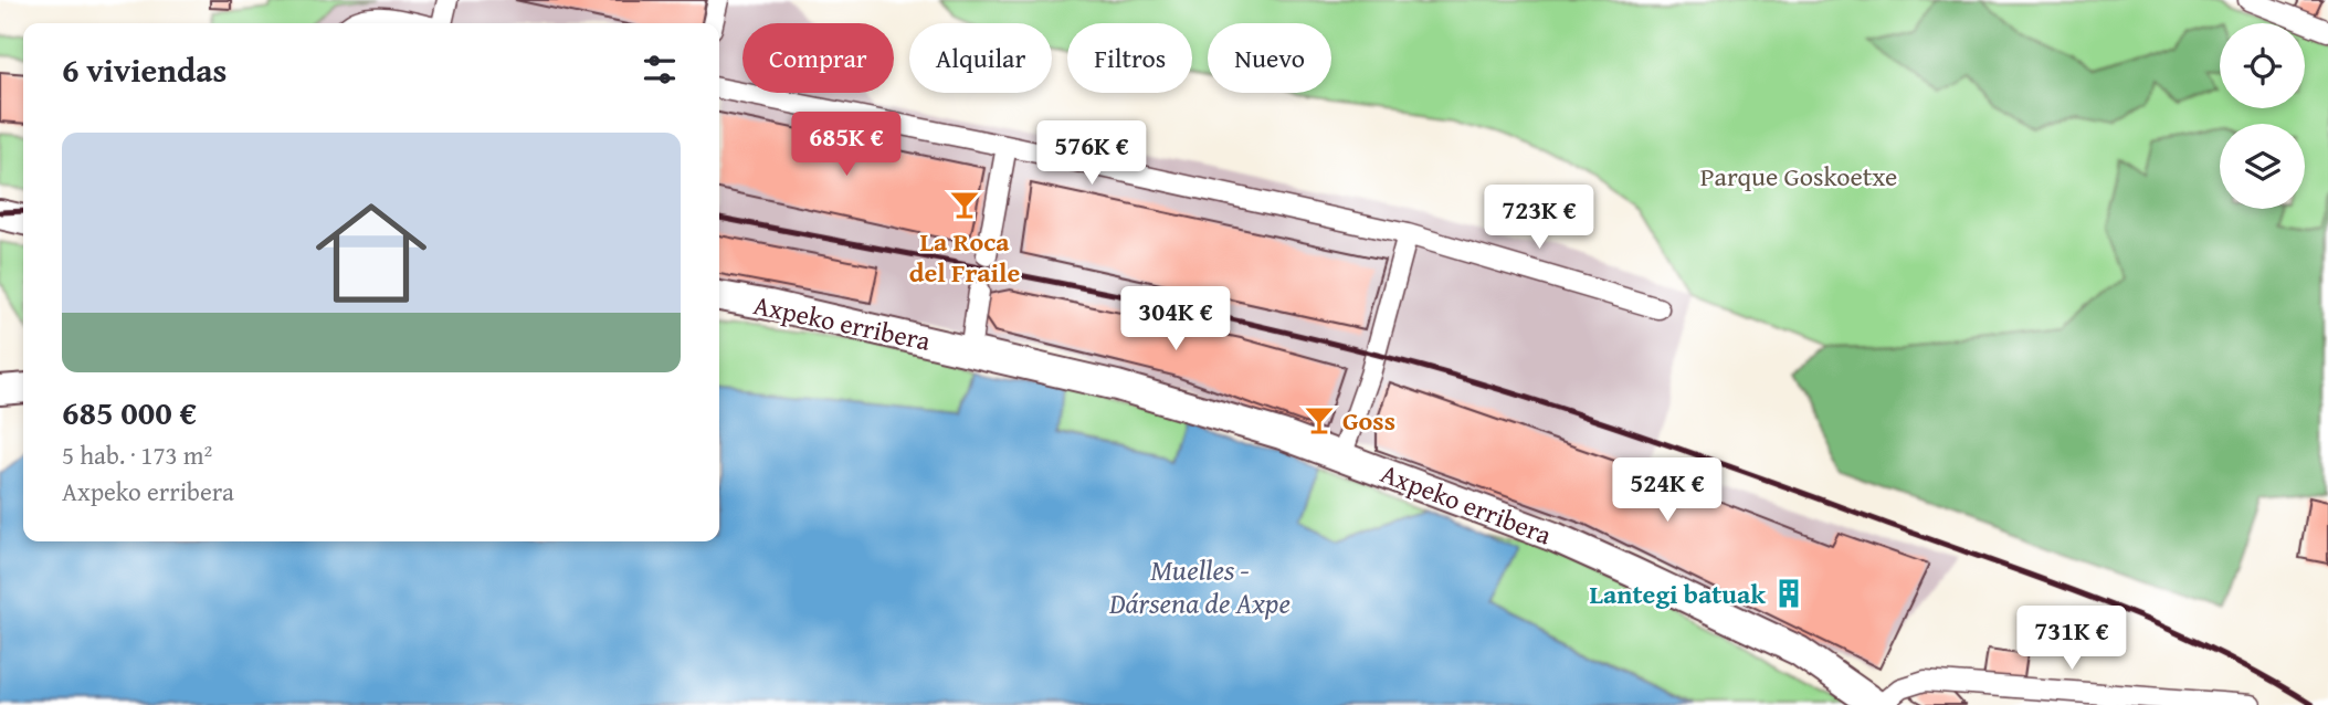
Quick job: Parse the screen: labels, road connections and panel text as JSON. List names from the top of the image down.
{
  "streets": {
    "main road": ["Axpeko erribera"]
  },
  "water": ["Muelles - Dársena de Axpe"],
  "parks": ["Parque Goskoetxe"],
  "places": {
    "bar": ["La Roca del Fraile", "Goss"],
    "building": ["Lantegi batuak"]
  },
  "page": {
    "chip": [
      "Comprar",
      "Alquilar",
      "Filtros",
      "Nuevo"
    ],
    "heading": "6 viviendas",
    "price": [
      "685K €",
      "576K €",
      "723K €",
      "304K €",
      "524K €",
      "731K €"
    ],
    "list": [
      {
        "name": "685 000 €",
        "note": "5 hab. · 173 m² · Axpeko erribera"
      }
    ]
  }
}
